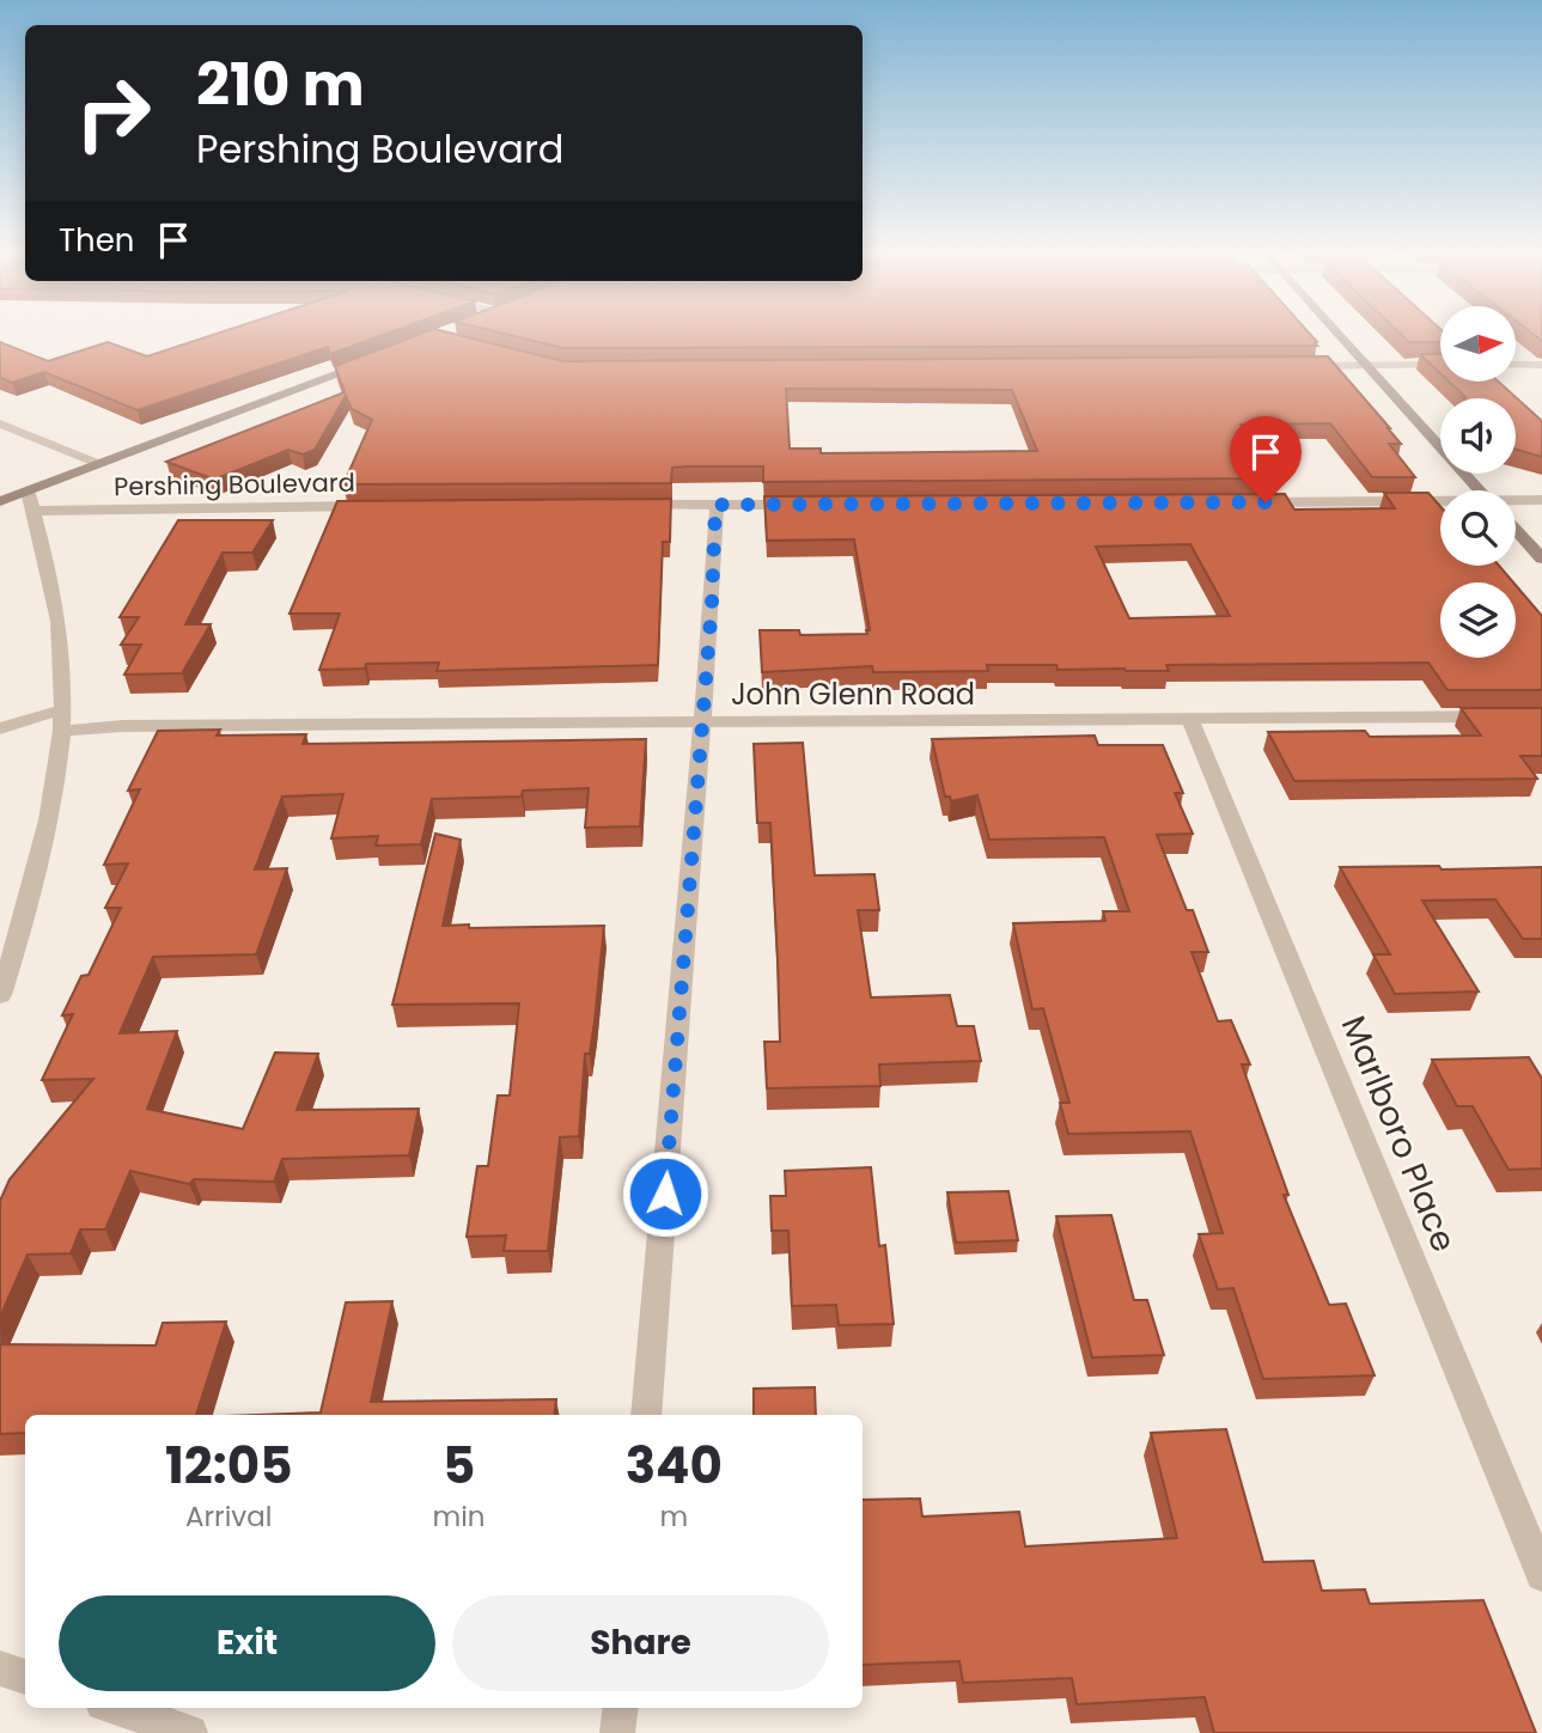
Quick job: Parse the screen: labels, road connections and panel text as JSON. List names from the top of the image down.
{
  "streets": {
    "street": ["Pershing Boulevard", "John Glenn Road", "Marlboro Place"]
  },
  "crossings": [
    ["John Glenn Road", "Marlboro Place"]
  ],
  "north": "right",
  "page": {
    "turn": ["210 m", "Pershing Boulevard"],
    "then": "Then",
    "eta": [
      "12:05",
      "Arrival",
      "5",
      "min",
      "340",
      "m"
    ],
    "buttons": ["Exit", "Share"]
  }
}
